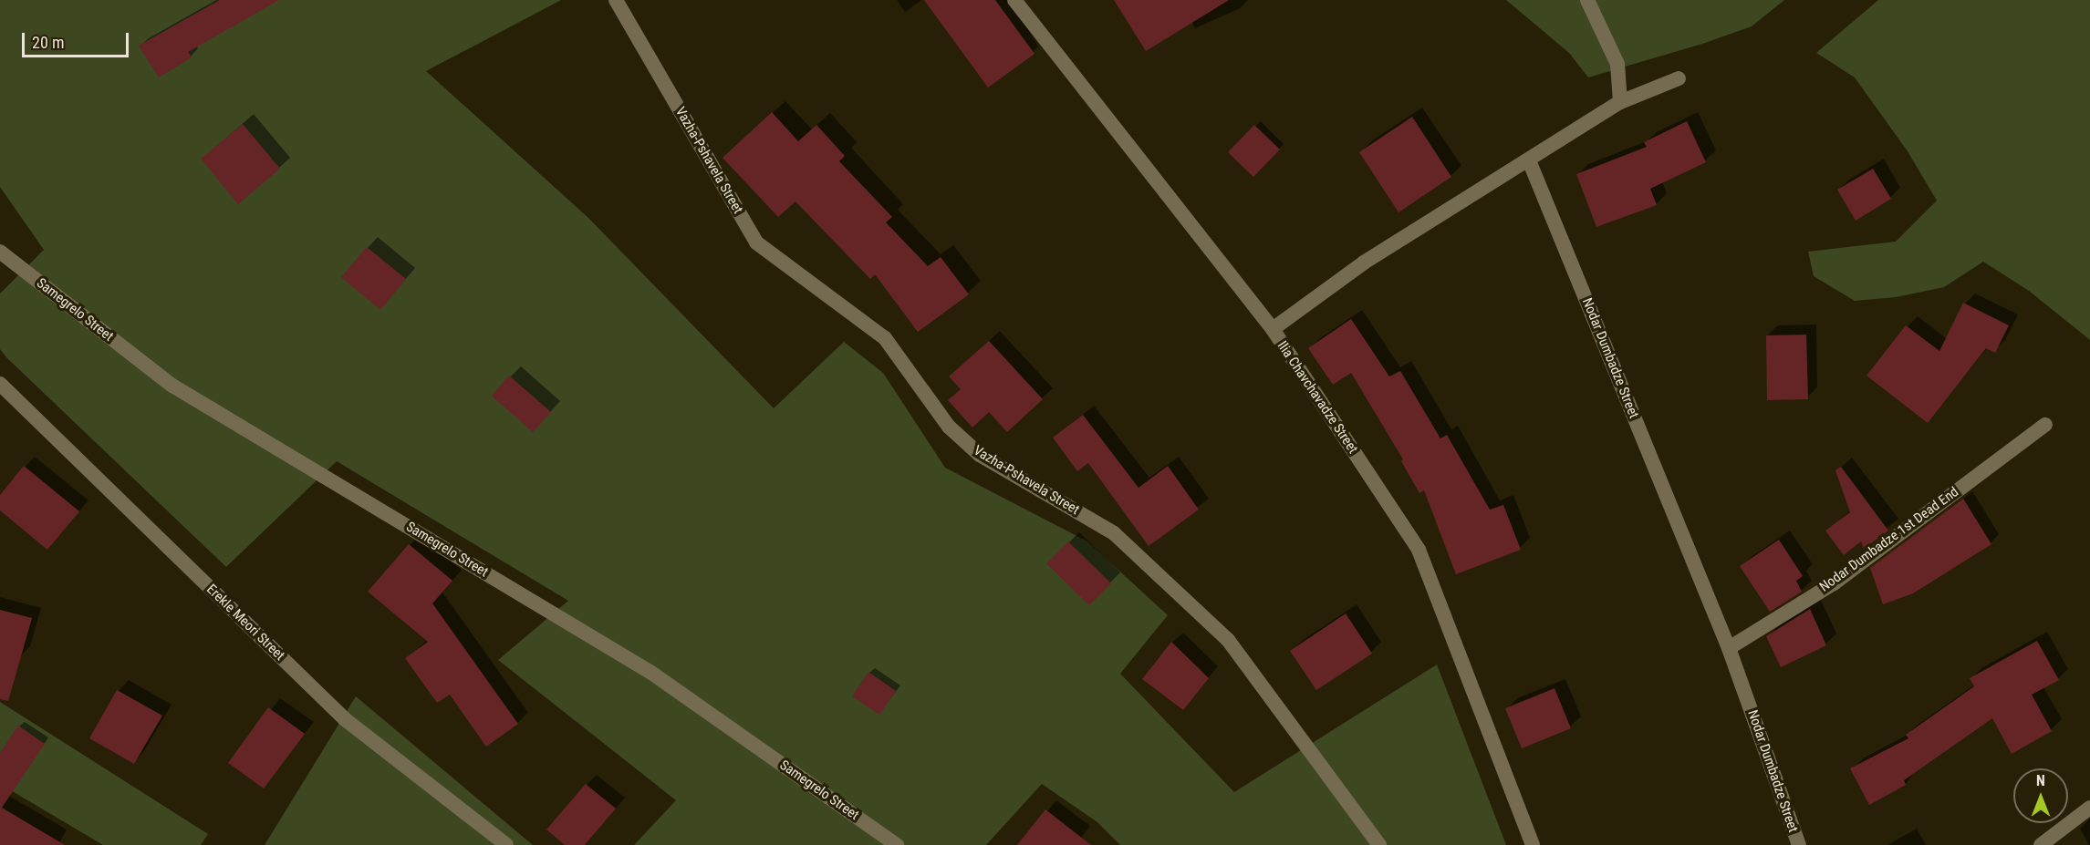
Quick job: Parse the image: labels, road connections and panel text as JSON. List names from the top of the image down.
{
  "streets": {
    "street": [
      "Vazha-Pshavela Street",
      "Samegrelo Street",
      "Nodar Dumbadze Street",
      "Ilia Chavchavadze Street",
      "Nodar Dumbadze 1st Dead End",
      "Erekle Meori Street"
    ]
  },
  "crossings": [
    ["Nodar Dumbadze Street", "Nodar Dumbadze 1st Dead End"]
  ],
  "scale_bar": "20 m",
  "north": "top"
}
